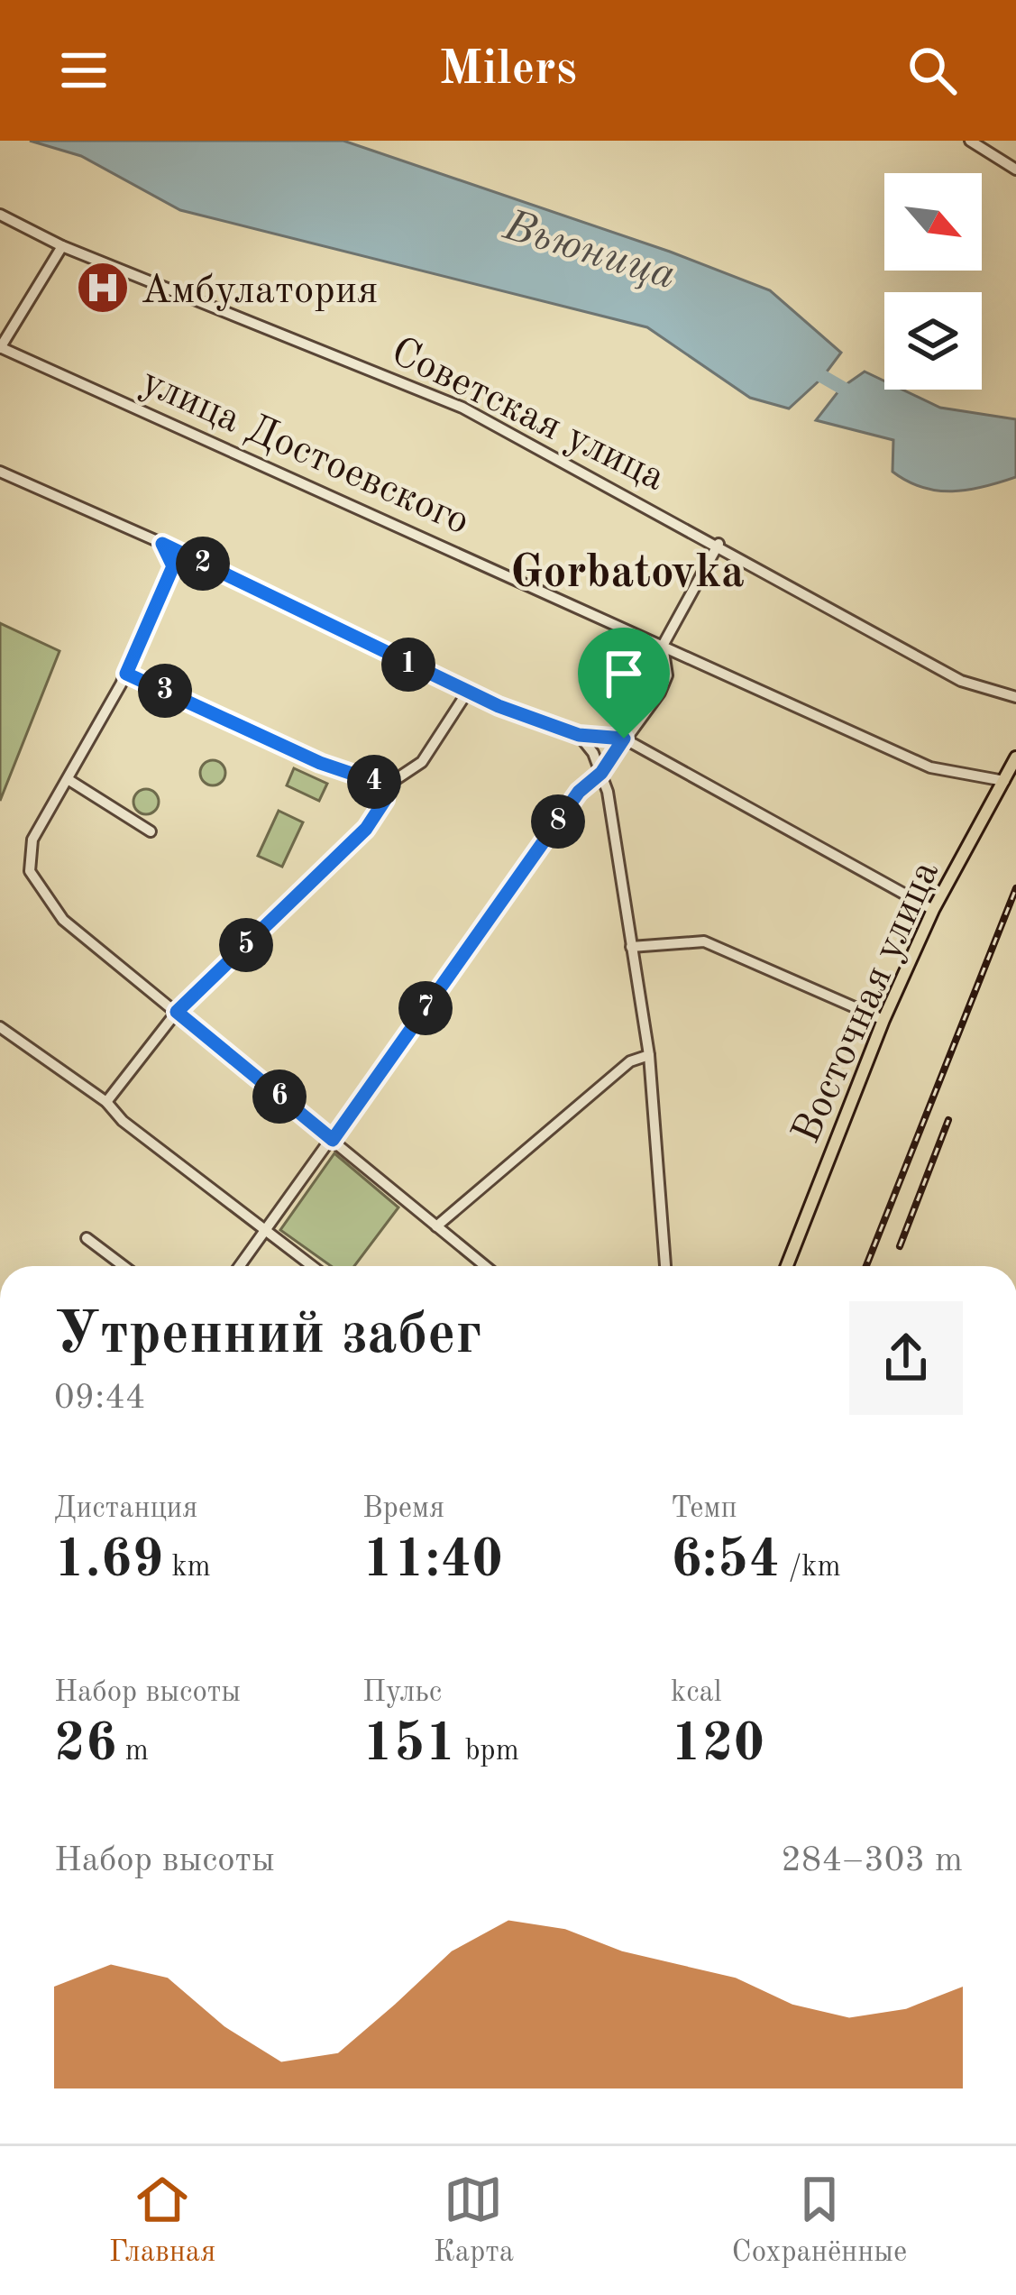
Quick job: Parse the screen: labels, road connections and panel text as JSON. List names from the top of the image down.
{
  "streets": {
    "main road": ["Восточная улица"],
    "street": ["Советская улица", "улица Достоевского"]
  },
  "crossings": [
    ["улица Достоевского", "Восточная улица"]
  ],
  "districts": ["Gorbatovka"],
  "water": ["Вьюница"],
  "places": {
    "hospital": ["Амбулатория"]
  },
  "north": "bottom right",
  "page": {
    "header": "Milers",
    "pins": [
      "2",
      "1",
      "3",
      "4",
      "8",
      "5",
      "7",
      "6"
    ],
    "heading": ["Утренний забег", "09:44"],
    "stats": [
      ["Дистанция", "1.69 km"],
      ["Время", "11:40"],
      ["Темп", "6:54 /km"],
      ["Набор высоты", "26 m"],
      ["Пульс", "151 bpm"],
      ["kcal", "120"]
    ],
    "chart": ["Набор высоты", "284–303 m"],
    "tabs": ["Главная", "Карта", "Сохранённые"]
  }
}
